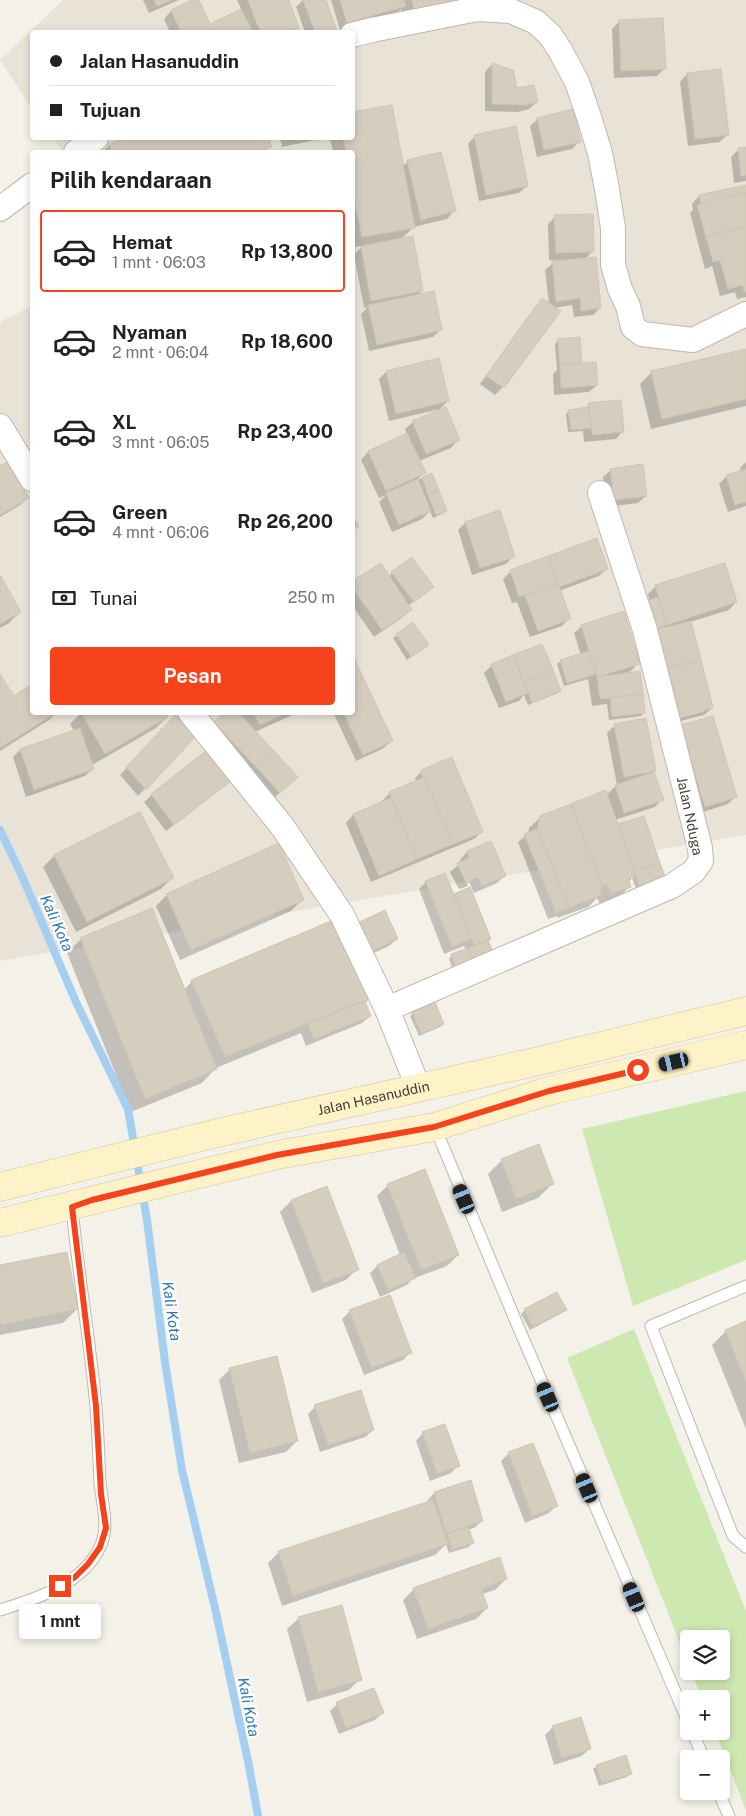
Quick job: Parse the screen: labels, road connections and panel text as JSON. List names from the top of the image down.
{
  "streets": {
    "street": ["Jalan Nduga", "Jalan Hasanuddin"]
  },
  "water": ["Kali Kota"],
  "page": {
    "banner": ["Jalan Hasanuddin", "Tujuan"],
    "heading": "Pilih kendaraan",
    "list": [
      {
        "name": "Hemat",
        "note": "1 mnt · 06:03",
        "value": "Rp 13,800"
      },
      {
        "name": "Nyaman",
        "note": "2 mnt · 06:04",
        "value": "Rp 18,600"
      },
      {
        "name": "XL",
        "note": "3 mnt · 06:05",
        "value": "Rp 23,400"
      },
      {
        "name": "Green",
        "note": "4 mnt · 06:06",
        "value": "Rp 26,200"
      }
    ],
    "pay": ["Tunai", "250 m"],
    "buttons": "Pesan",
    "bubble": "1 mnt",
    "map_buttons": ["+", "−"]
  }
}
